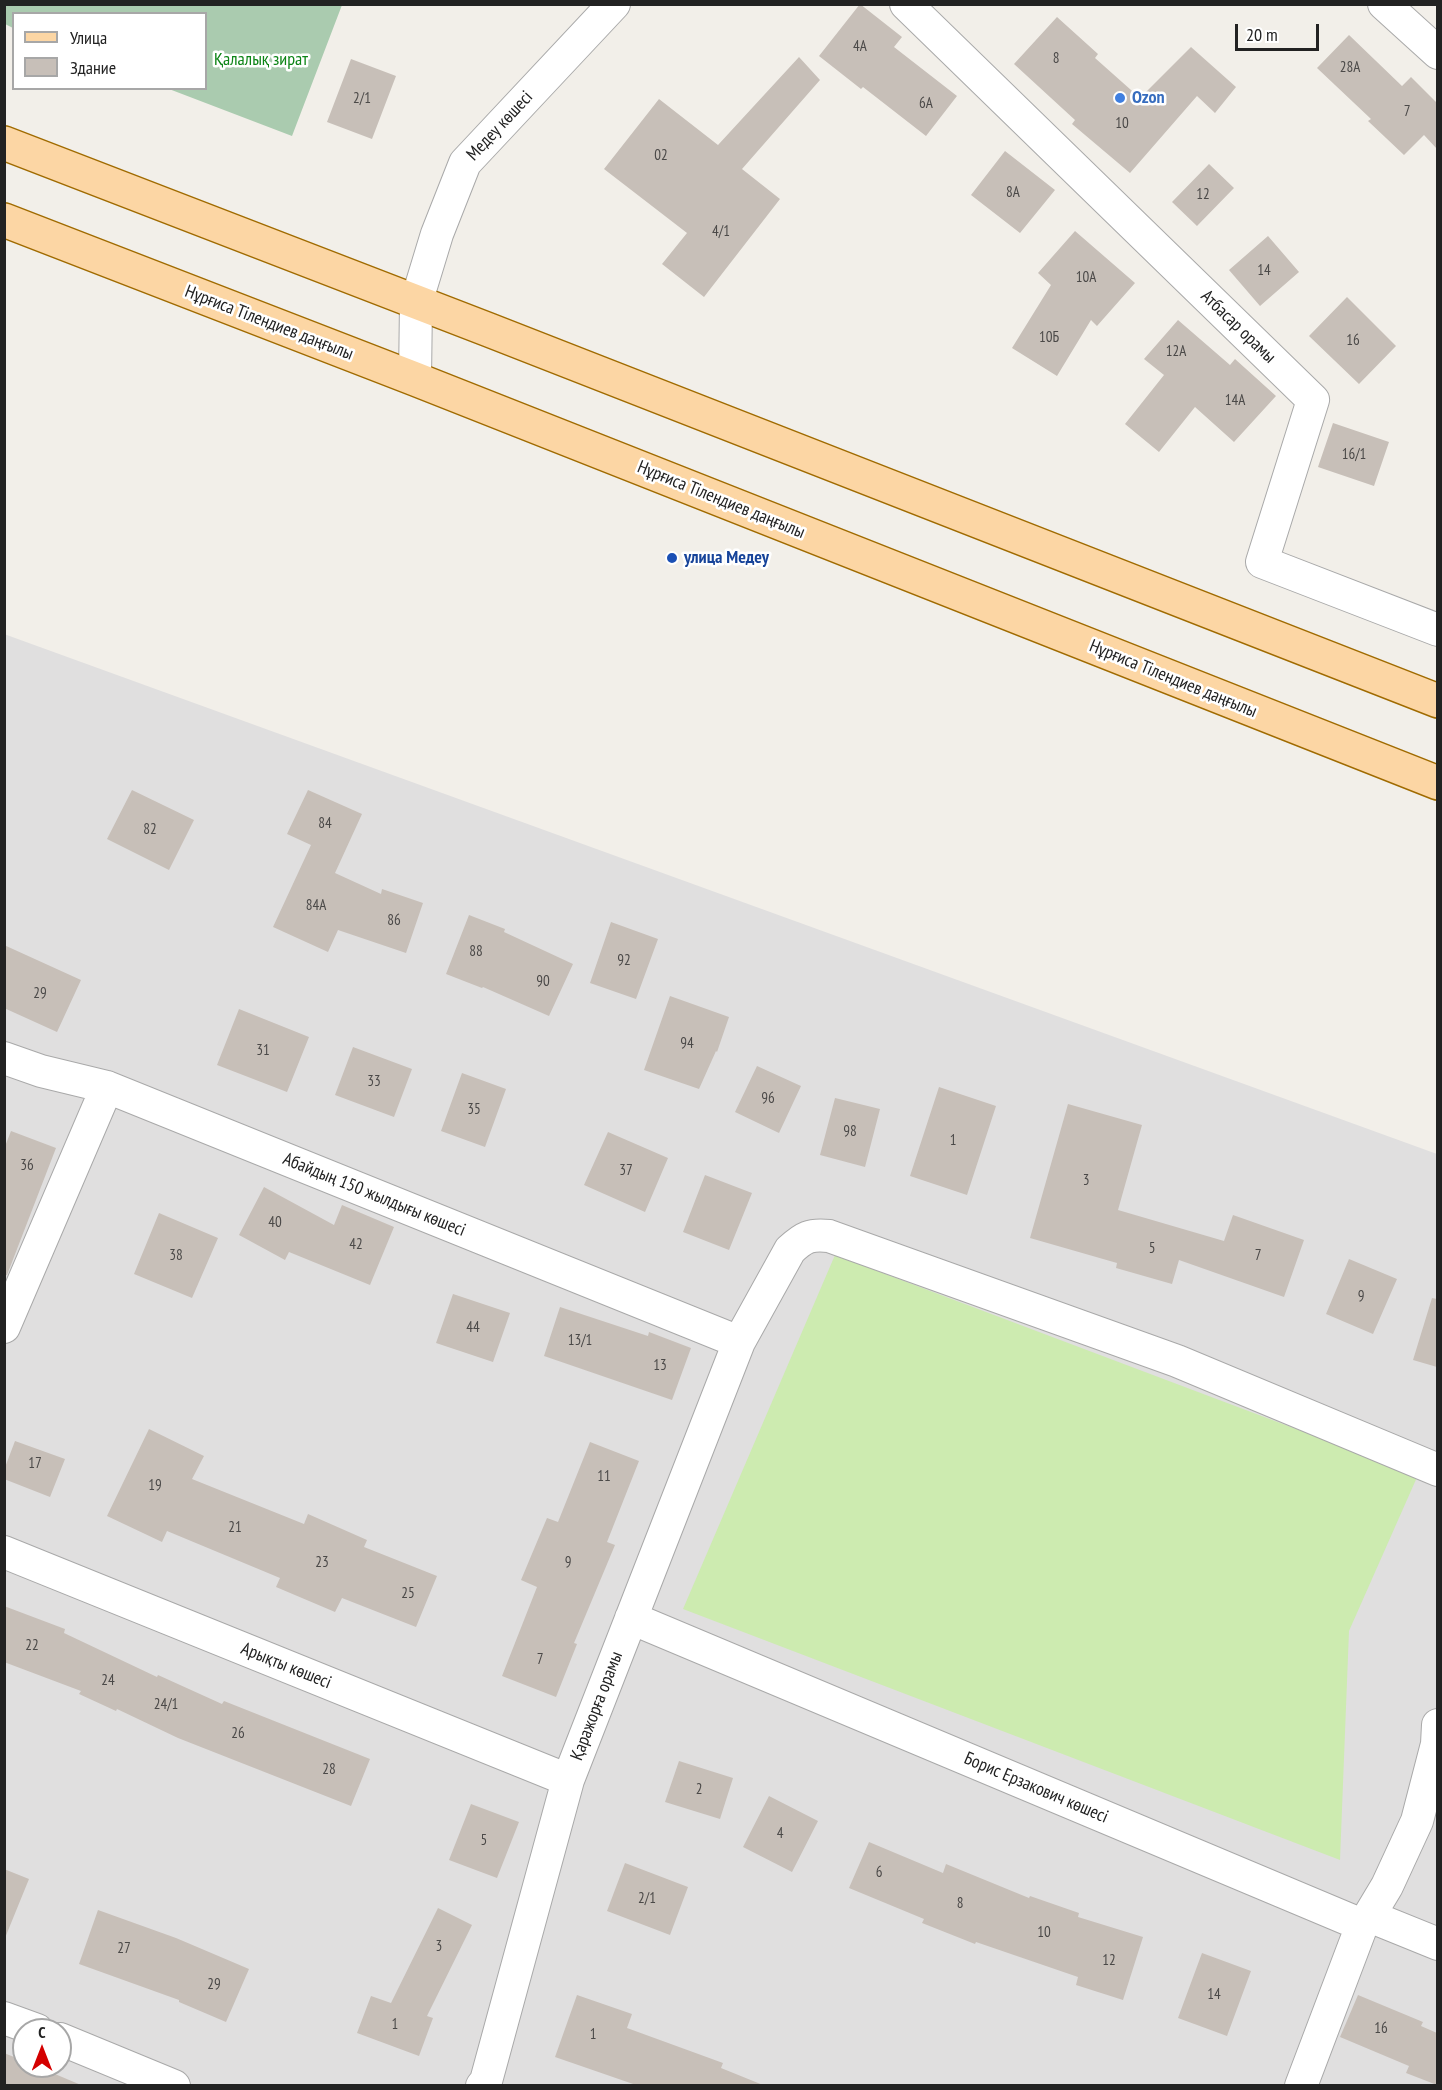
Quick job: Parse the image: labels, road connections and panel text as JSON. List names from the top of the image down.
{
  "streets": {
    "main road": ["Нұрғиса Тілендиев даңғылы"],
    "street": [
      "Медеу көшесі",
      "Атбасар орамы",
      "Абайдың 150 жылдығы көшесі",
      "Арықты көшесі",
      "Қаражорға орамы",
      "Борис Ерзакович көшесі"
    ]
  },
  "crossings": [
    ["Медеу көшесі", "Нұрғиса Тілендиев даңғылы"],
    ["Абайдың 150 жылдығы көшесі", "Қаражорға орамы"],
    ["Арықты көшесі", "Қаражорға орамы"],
    ["Қаражорға орамы", "Борис Ерзакович көшесі"]
  ],
  "parks": ["Қалалық зират"],
  "places": ["Ozon", "улица Медеу"],
  "house_numbers": [
    "4А",
    "8",
    "28А",
    "2/1",
    "6А",
    "7",
    "10",
    "02",
    "8А",
    "12",
    "4/1",
    "14",
    "10А",
    "10Б",
    "16",
    "12А",
    "14А",
    "16/1",
    "84",
    "82",
    "84А",
    "86",
    "88",
    "92",
    "90",
    "29",
    "94",
    "31",
    "33",
    "96",
    "35",
    "98",
    "1",
    "36",
    "37",
    "3",
    "40",
    "42",
    "5",
    "38",
    "7",
    "9",
    "44",
    "13/1",
    "13",
    "17",
    "11",
    "19",
    "21",
    "23",
    "9",
    "25",
    "22",
    "7",
    "24",
    "24/1",
    "26",
    "28",
    "2",
    "4",
    "5",
    "6",
    "2/1",
    "8",
    "10",
    "3",
    "27",
    "12",
    "29",
    "14",
    "1",
    "16",
    "1"
  ],
  "legend": ["Улица", "Здание"],
  "scale_bar": "20 m",
  "north": "top"
}
